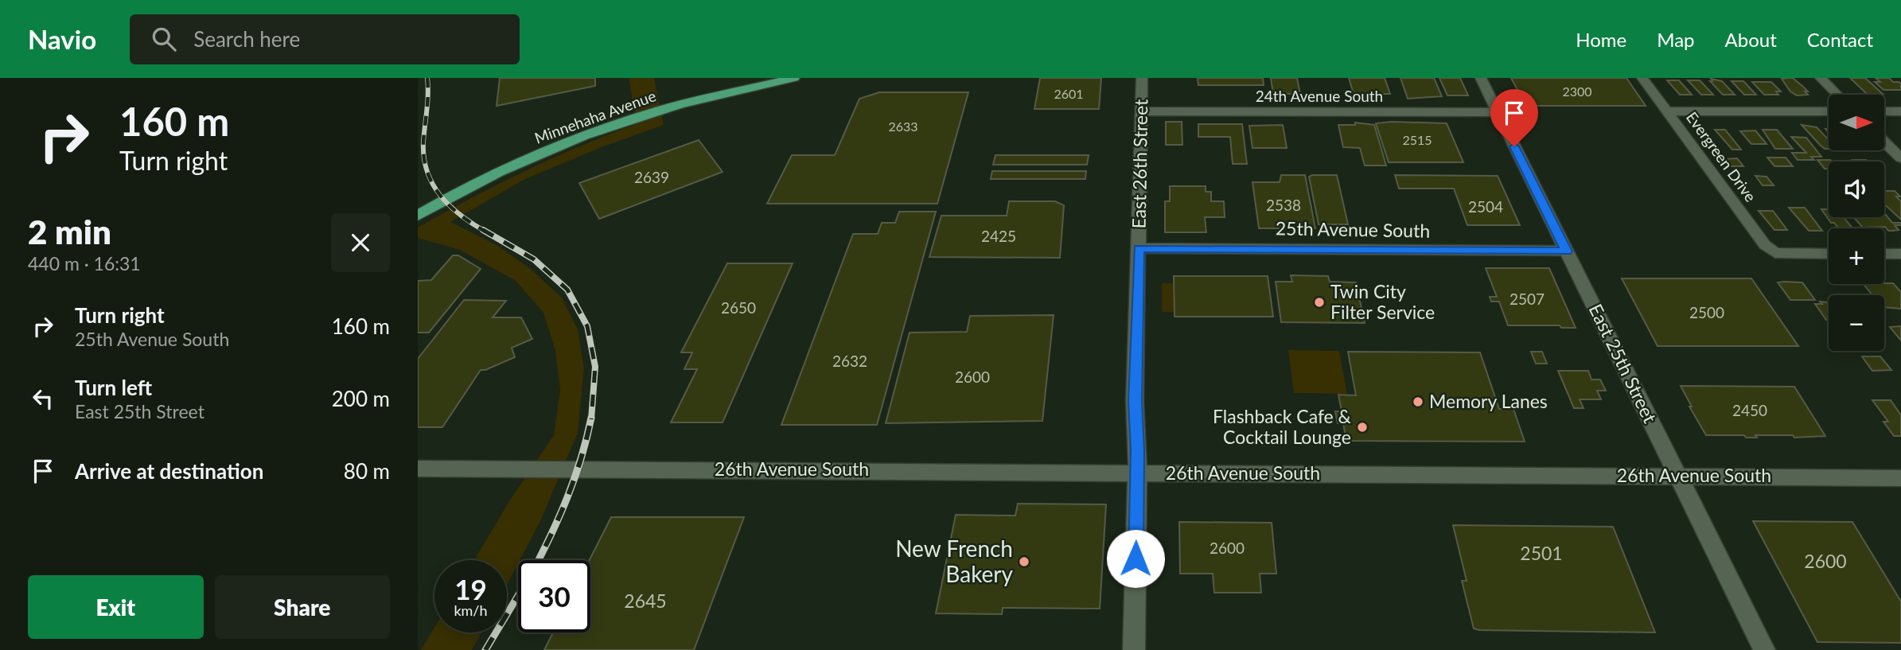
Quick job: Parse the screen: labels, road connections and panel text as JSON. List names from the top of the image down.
{
  "streets": {
    "main road": ["Minnehaha Avenue"],
    "street": [
      "24th Avenue South",
      "Evergreen Drive",
      "East 26th Street",
      "25th Avenue South",
      "East 25th Street",
      "26th Avenue South"
    ]
  },
  "crossings": [
    ["24th Avenue South", "East 26th Street"],
    ["24th Avenue South", "East 25th Street"],
    ["East 26th Street", "25th Avenue South"],
    ["East 26th Street", "26th Avenue South"],
    ["25th Avenue South", "East 25th Street"],
    ["East 25th Street", "26th Avenue South"]
  ],
  "places": [
    "Twin City Filter Service",
    "Memory Lanes",
    "Flashback Cafe & Cocktail Lounge",
    "New French Bakery"
  ],
  "house_numbers": [
    "2300",
    "2601",
    "2633",
    "2515",
    "2639",
    "2538",
    "2504",
    "2425",
    "2507",
    "2650",
    "2500",
    "2632",
    "2600",
    "2450",
    "2600",
    "2501",
    "2600",
    "2645"
  ],
  "north": "right",
  "page": {
    "header": "Navio",
    "search": "Search here",
    "nav": [
      "Home",
      "Map",
      "About",
      "Contact"
    ],
    "turn": ["160 m", "Turn right"],
    "map_buttons": ["+", "−"],
    "heading": ["2 min", "440 m · 16:31"],
    "list": [
      {
        "name": "Turn right",
        "note": "25th Avenue South",
        "value": "160 m"
      },
      {
        "name": "Turn left",
        "note": "East 25th Street",
        "value": "200 m"
      },
      {
        "name": "Arrive at destination",
        "value": "80 m"
      }
    ],
    "speed": "19 km/h",
    "limit": "30",
    "buttons": ["Exit", "Share"]
  }
}
